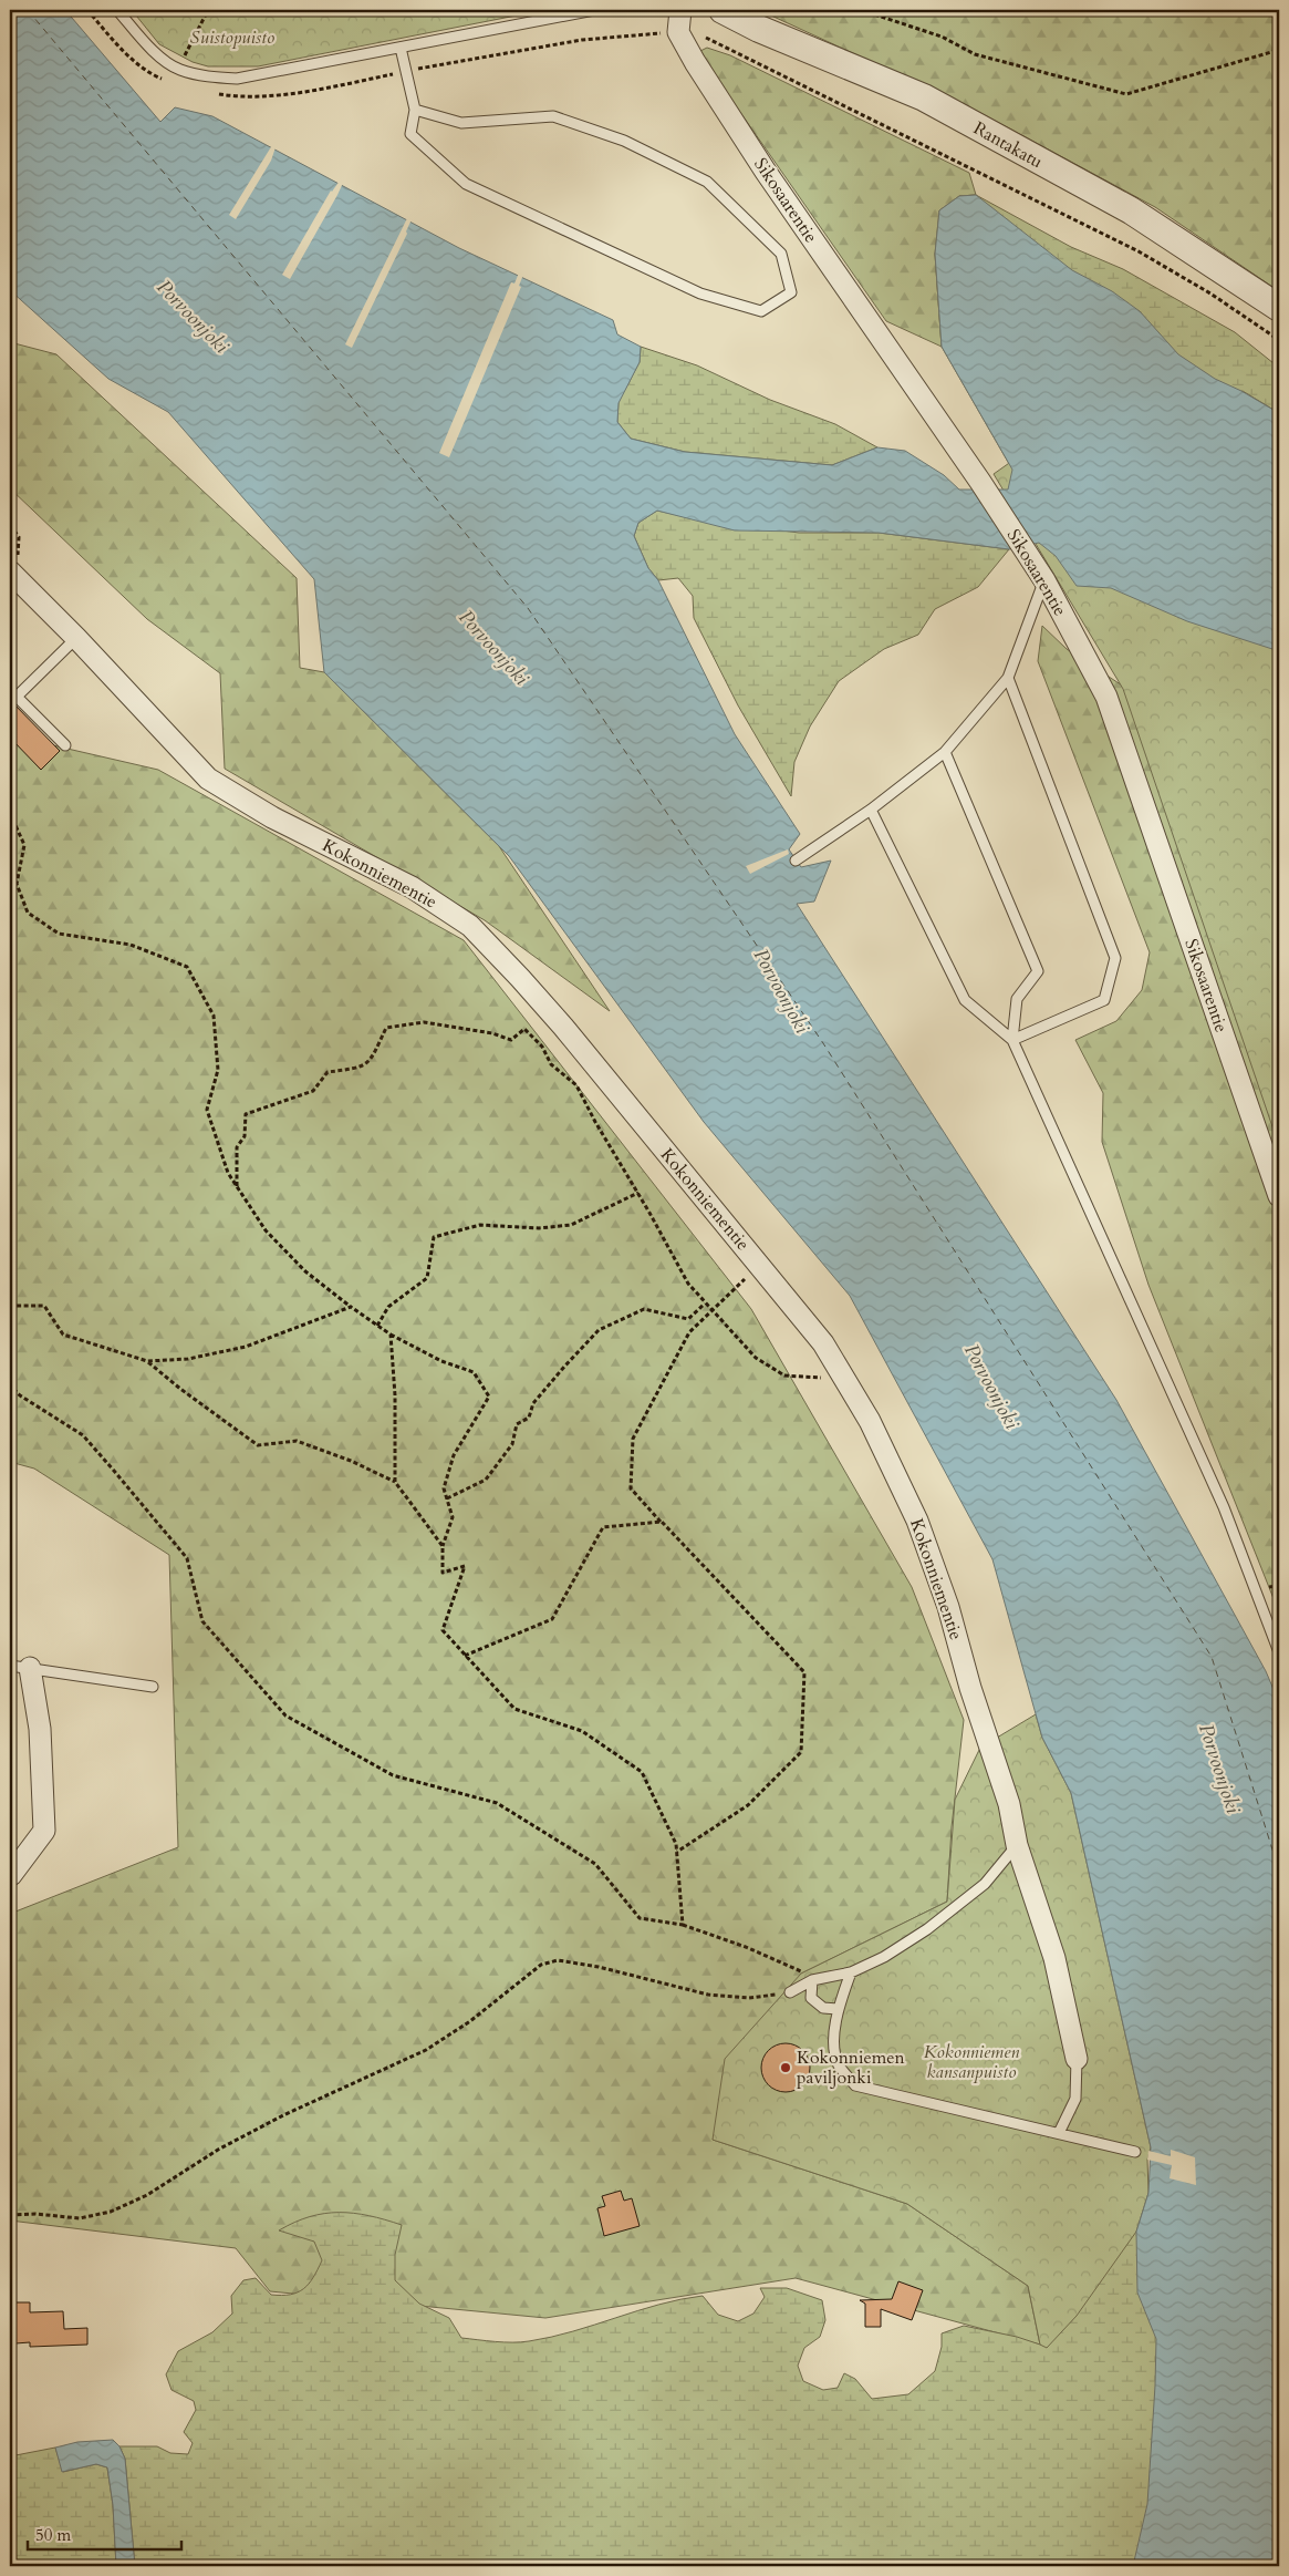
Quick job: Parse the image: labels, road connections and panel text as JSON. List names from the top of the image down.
{
  "streets": {
    "street": ["Rantakatu", "Sikosaarentie", "Kokonniementie"]
  },
  "water": ["Porvoonjoki"],
  "parks": ["Suistopuisto", "Kokonniemen kansanpuisto"],
  "places": ["Kokonniemen paviljonki"],
  "scale_bar": "50 m"
}
